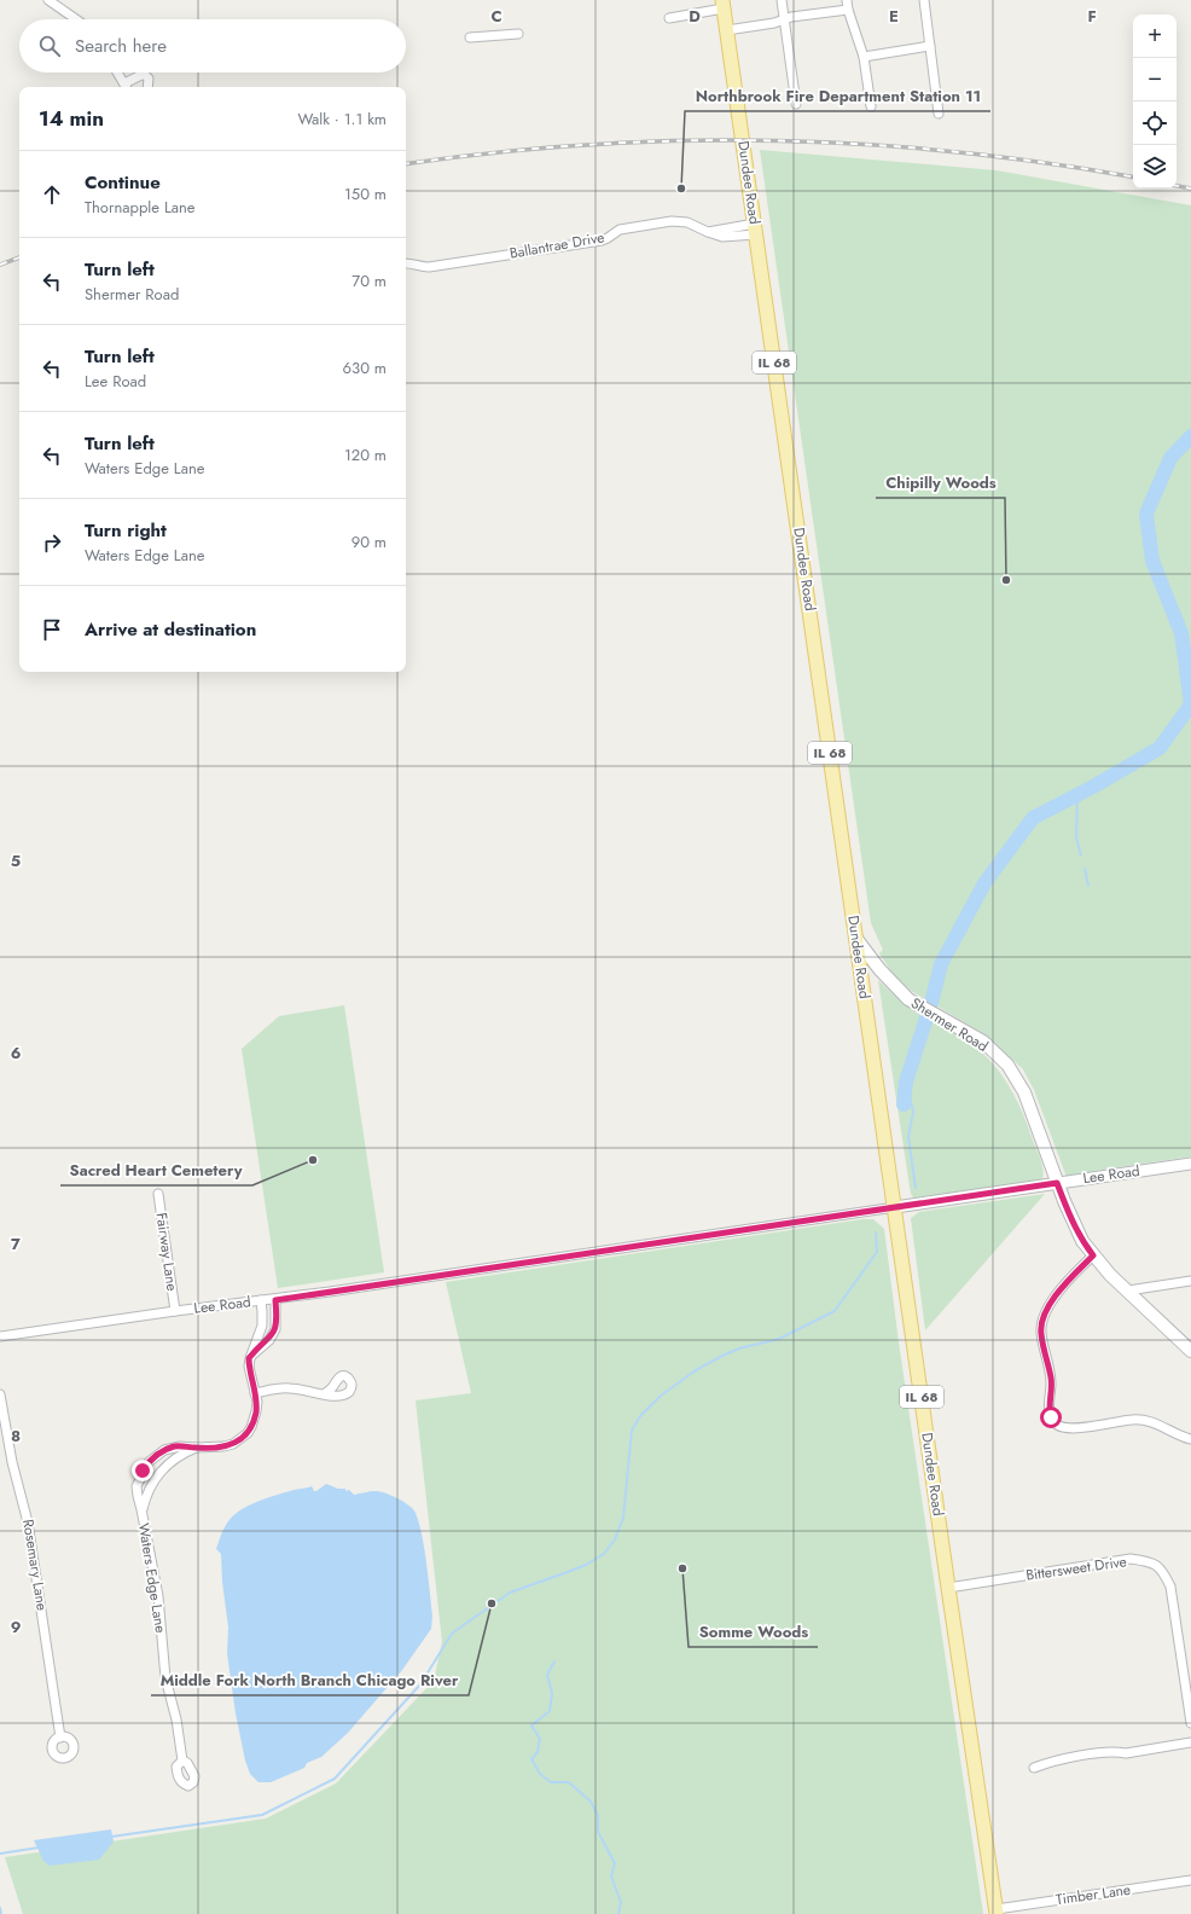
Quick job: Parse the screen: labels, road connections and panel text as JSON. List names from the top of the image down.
{
  "streets": {
    "main road": ["Dundee Road", "IL 68", "Shermer Road"],
    "street": [
      "Ballantrae Drive",
      "Lee Road",
      "Fairway Lane",
      "Rosemary Lane",
      "Bittersweet Drive",
      "Waters Edge Lane",
      "Timber Lane"
    ]
  },
  "crossings": [
    ["Dundee Road", "Ballantrae Drive"],
    ["Dundee Road", "Shermer Road"],
    ["Dundee Road", "Lee Road"],
    ["Dundee Road", "Bittersweet Drive"],
    ["Dundee Road", "Timber Lane"],
    ["Shermer Road", "Lee Road"],
    ["Lee Road", "Fairway Lane"],
    ["Lee Road", "Waters Edge Lane"]
  ],
  "places": [
    "Northbrook Fire Department Station 11",
    "Chipilly Woods",
    "Sacred Heart Cemetery",
    "Somme Woods",
    "Middle Fork North Branch Chicago River"
  ],
  "page": {
    "map_buttons": ["+", "−"],
    "search": "Search here",
    "heading": ["14 min", "Walk · 1.1 km"],
    "list": [
      ["Continue", "Thornapple Lane", "150 m"],
      ["Turn left", "Shermer Road", "70 m"],
      ["Turn left", "Lee Road", "630 m"],
      ["Turn left", "Waters Edge Lane", "120 m"],
      ["Turn right", "Waters Edge Lane", "90 m"],
      "Arrive at destination"
    ]
  },
  "grid": {
    "columns": [
      "C",
      "D",
      "E",
      "F"
    ],
    "rows": [
      "5",
      "6",
      "7",
      "8",
      "9"
    ]
  }
}
